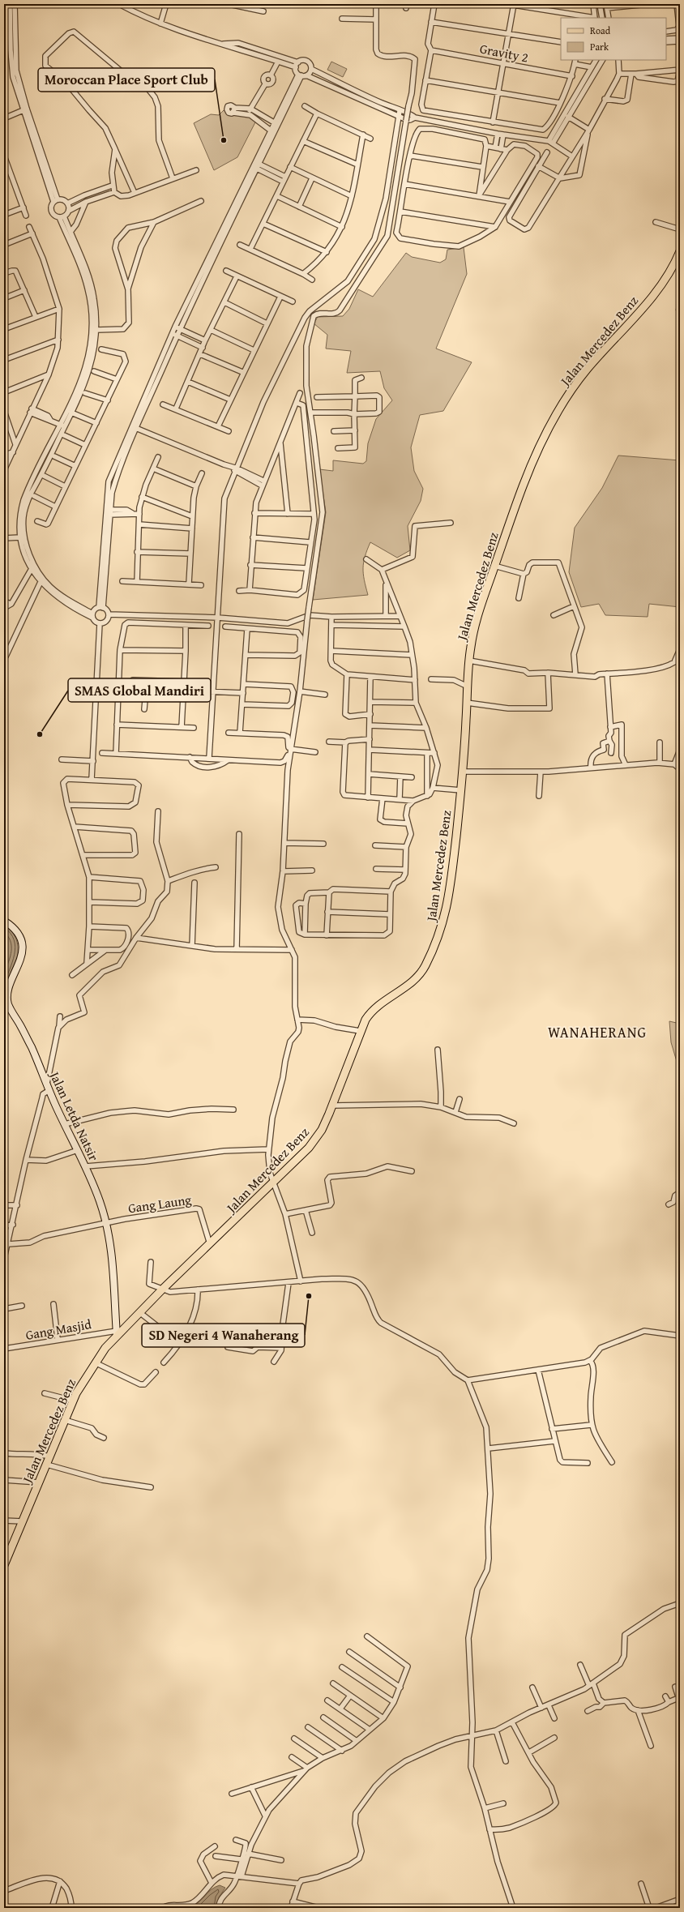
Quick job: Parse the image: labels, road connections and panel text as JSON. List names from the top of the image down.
{
  "streets": {
    "main road": ["Jalan Mercedez Benz"],
    "street": [
      "Gravity 2",
      "Jalan Letda Natsir",
      "Gang Laung",
      "Gang Masjid"
    ]
  },
  "crossings": [
    ["Jalan Mercedez Benz", "Jalan Letda Natsir"],
    ["Jalan Mercedez Benz", "Gang Laung"],
    ["Jalan Mercedez Benz", "Gang Masjid"],
    ["Jalan Letda Natsir", "Gang Laung"],
    ["Jalan Letda Natsir", "Gang Masjid"]
  ],
  "districts": ["WANAHERANG"],
  "places": ["Moroccan Place Sport Club", "SMAS Global Mandiri", "SD Negeri 4 Wanaherang"],
  "legend": ["Road", "Park"]
}
